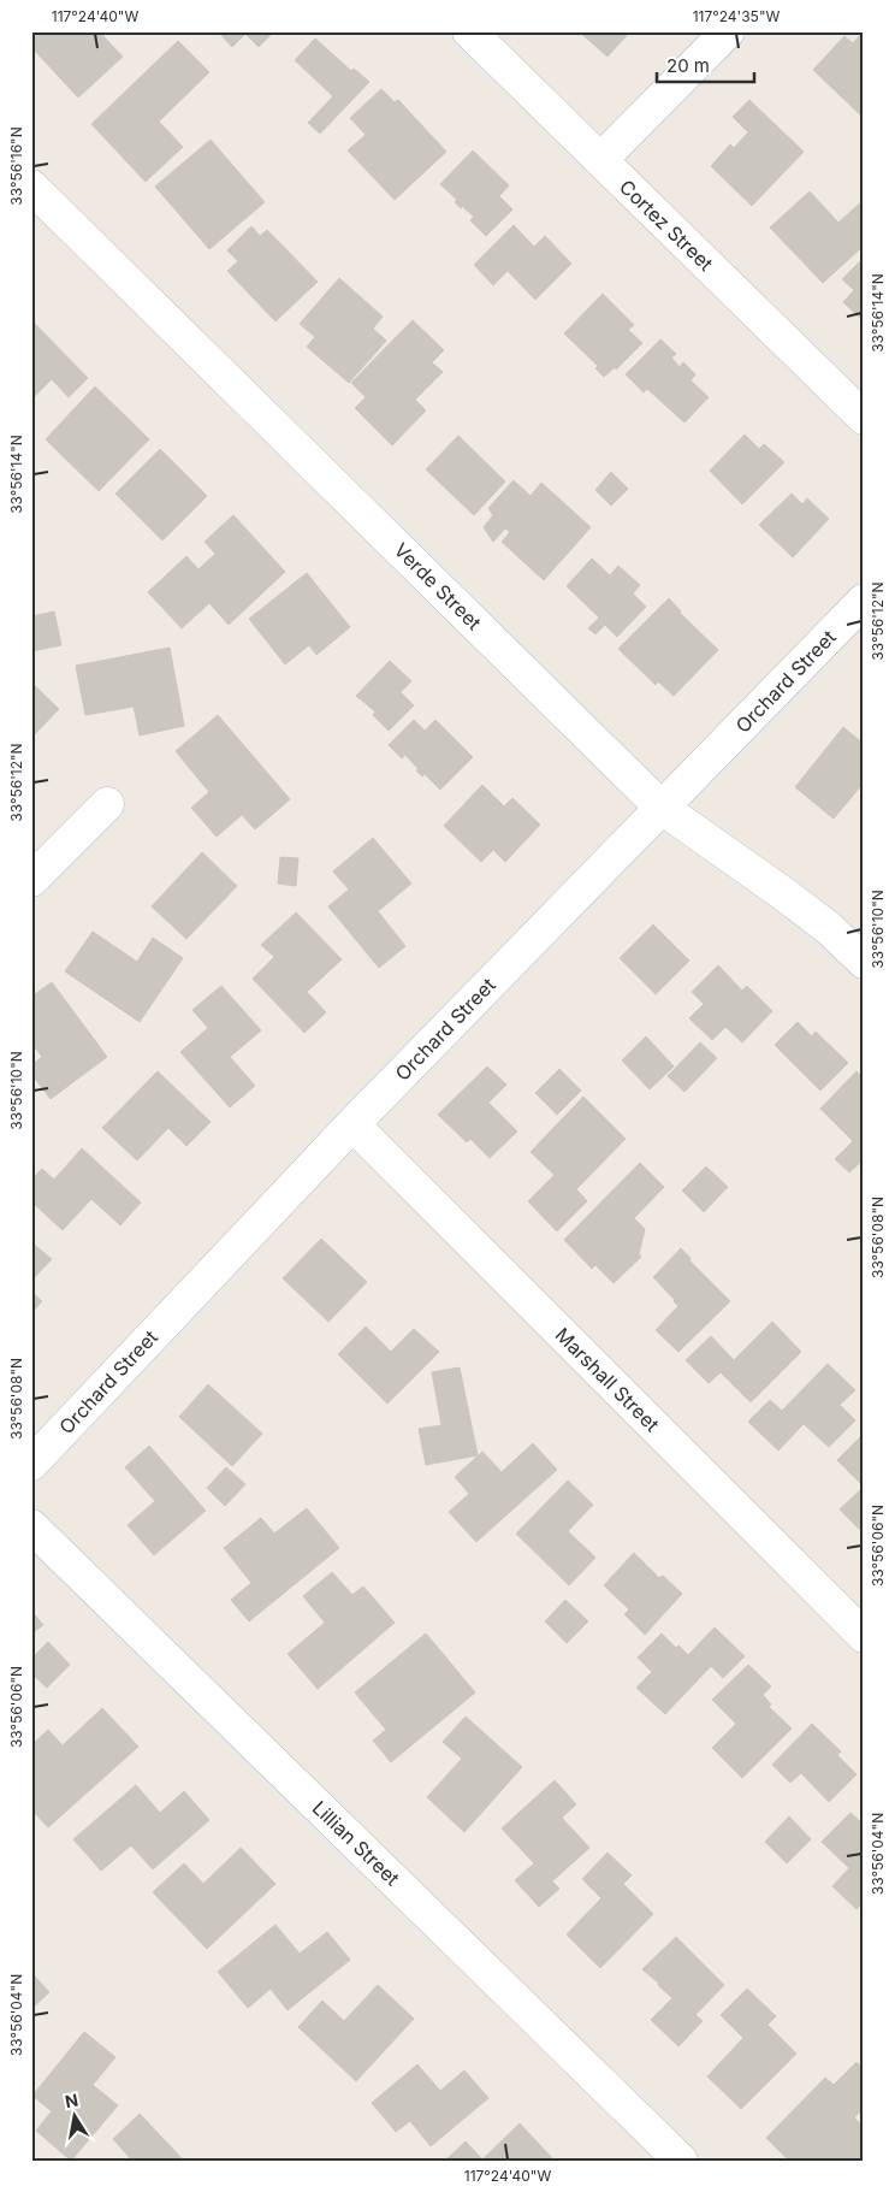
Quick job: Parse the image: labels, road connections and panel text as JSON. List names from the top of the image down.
{
  "streets": {
    "street": [
      "Cortez Street",
      "Verde Street",
      "Orchard Street",
      "Marshall Street",
      "Lillian Street"
    ]
  },
  "crossings": [
    ["Verde Street", "Orchard Street"],
    ["Orchard Street", "Marshall Street"]
  ],
  "scale_bar": "20 m",
  "north": "top",
  "coordinates": [
    "117°24'40\"W",
    "117°24'35\"W",
    "33°56'16\"N",
    "33°56'14\"N",
    "33°56'12\"N",
    "33°56'10\"N",
    "33°56'08\"N",
    "33°56'06\"N",
    "33°56'04\"N"
  ]
}
